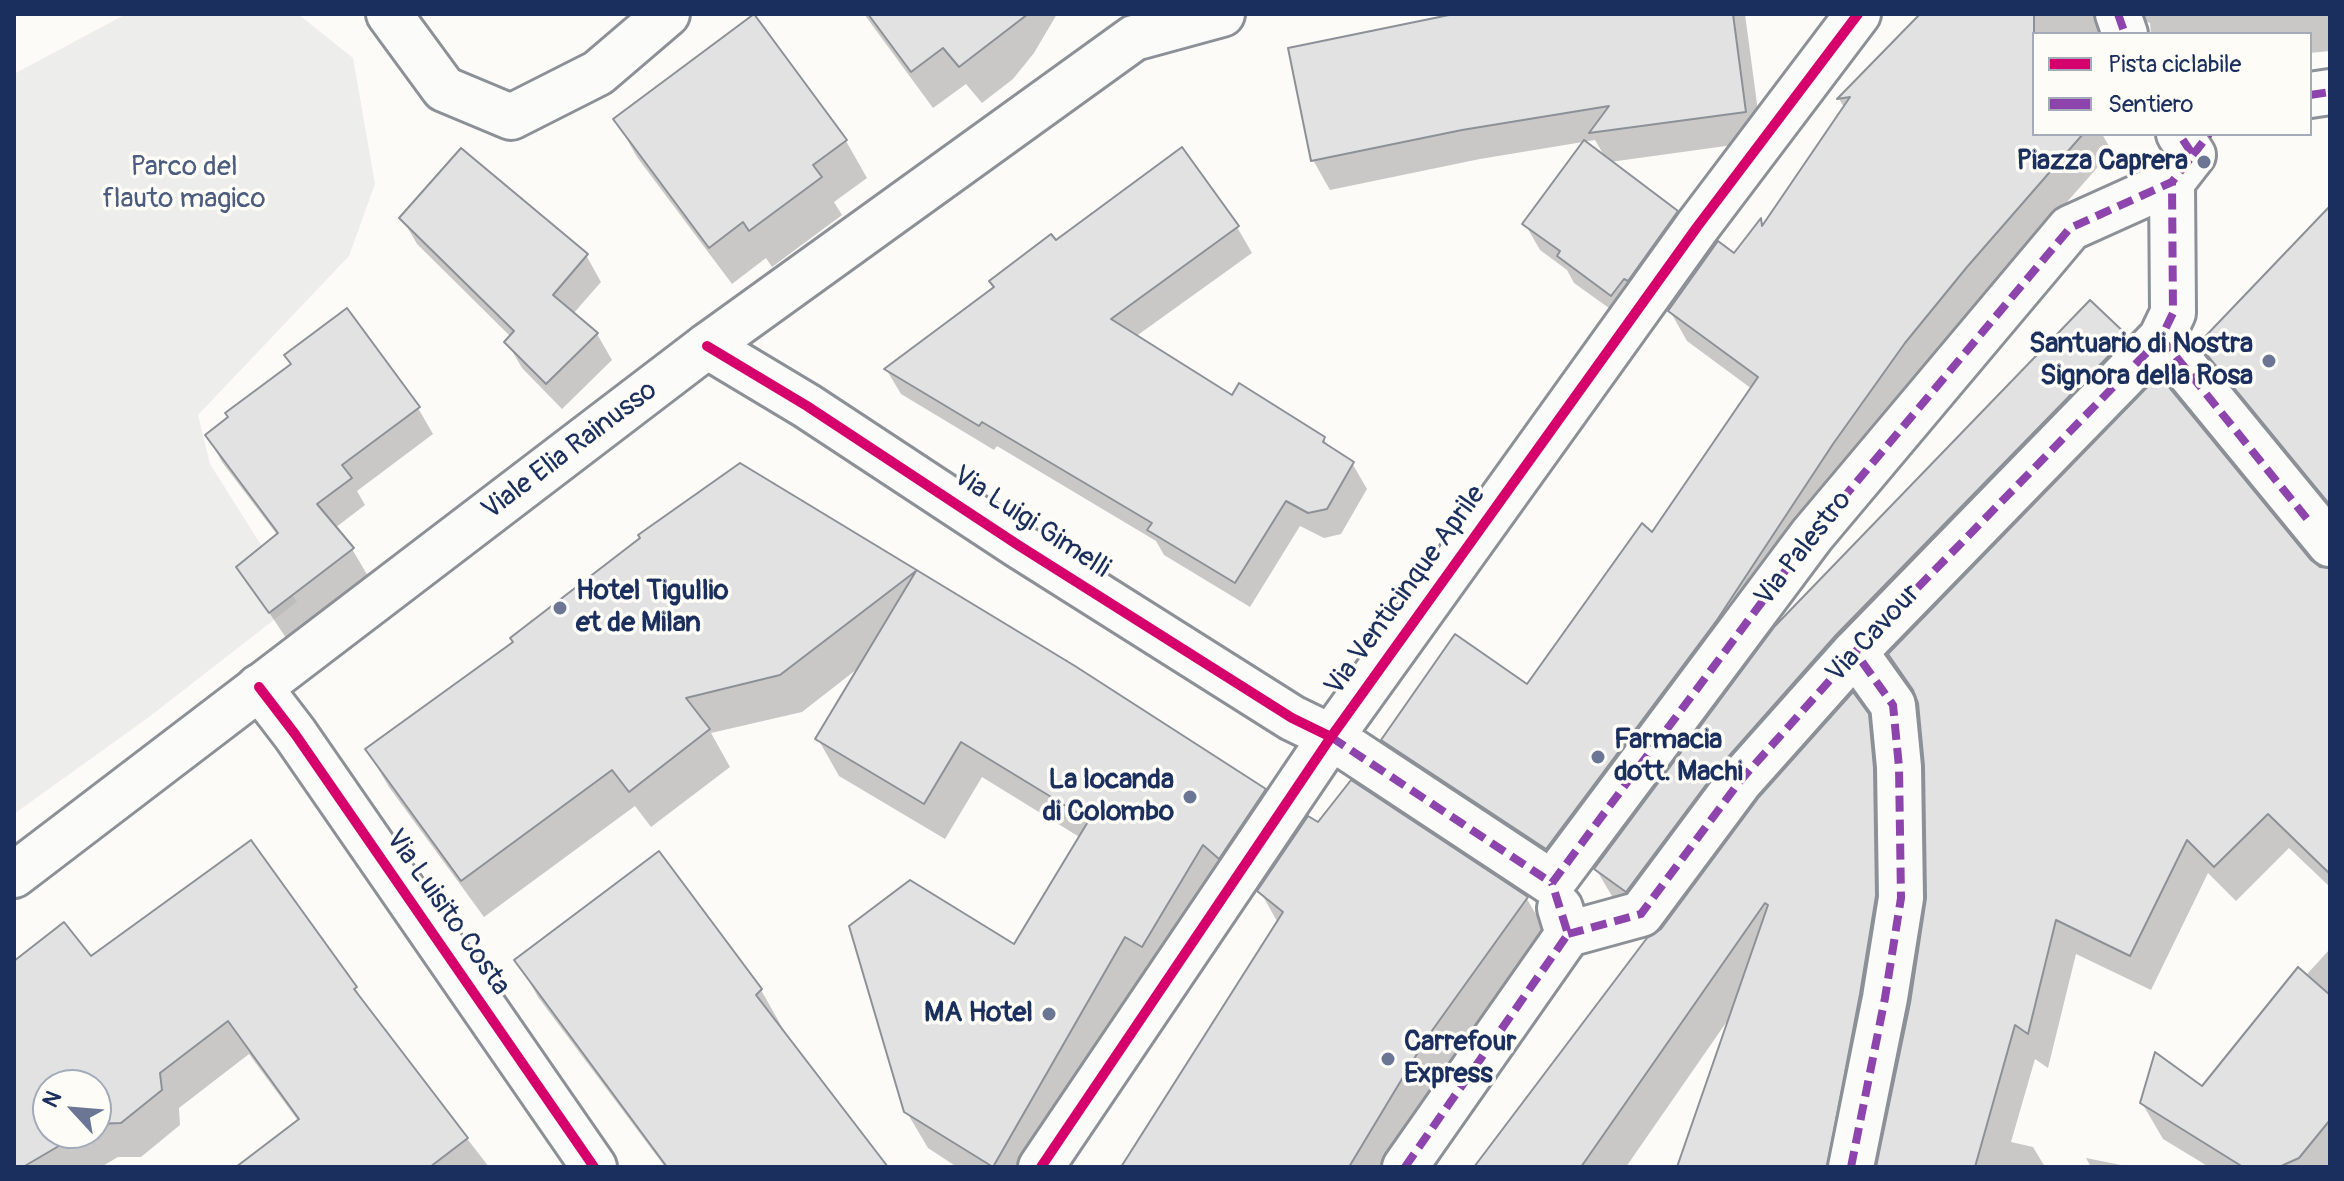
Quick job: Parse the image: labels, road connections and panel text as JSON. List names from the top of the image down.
{
  "streets": {
    "street": [
      "Viale Elia Rainusso",
      "Via Luigi Gimelli",
      "Via Palestro",
      "Via Venticinque Aprile",
      "Via Cavour",
      "Via Luisito Costa"
    ]
  },
  "crossings": [
    ["Viale Elia Rainusso", "Via Luigi Gimelli"],
    ["Viale Elia Rainusso", "Via Luisito Costa"],
    ["Via Luigi Gimelli", "Via Palestro"],
    ["Via Luigi Gimelli", "Via Venticinque Aprile"]
  ],
  "parks": ["Parco del flauto magico"],
  "places": [
    "Piazza Caprera",
    "Santuario di Nostra Signora della Rosa",
    "Hotel Tigullio et de Milan",
    "Farmacia dott. Machi",
    "La locanda di Colombo",
    "MA Hotel",
    "Carrefour Express"
  ],
  "legend": ["Pista ciclabile", "Sentiero"],
  "north": "top left"
}
